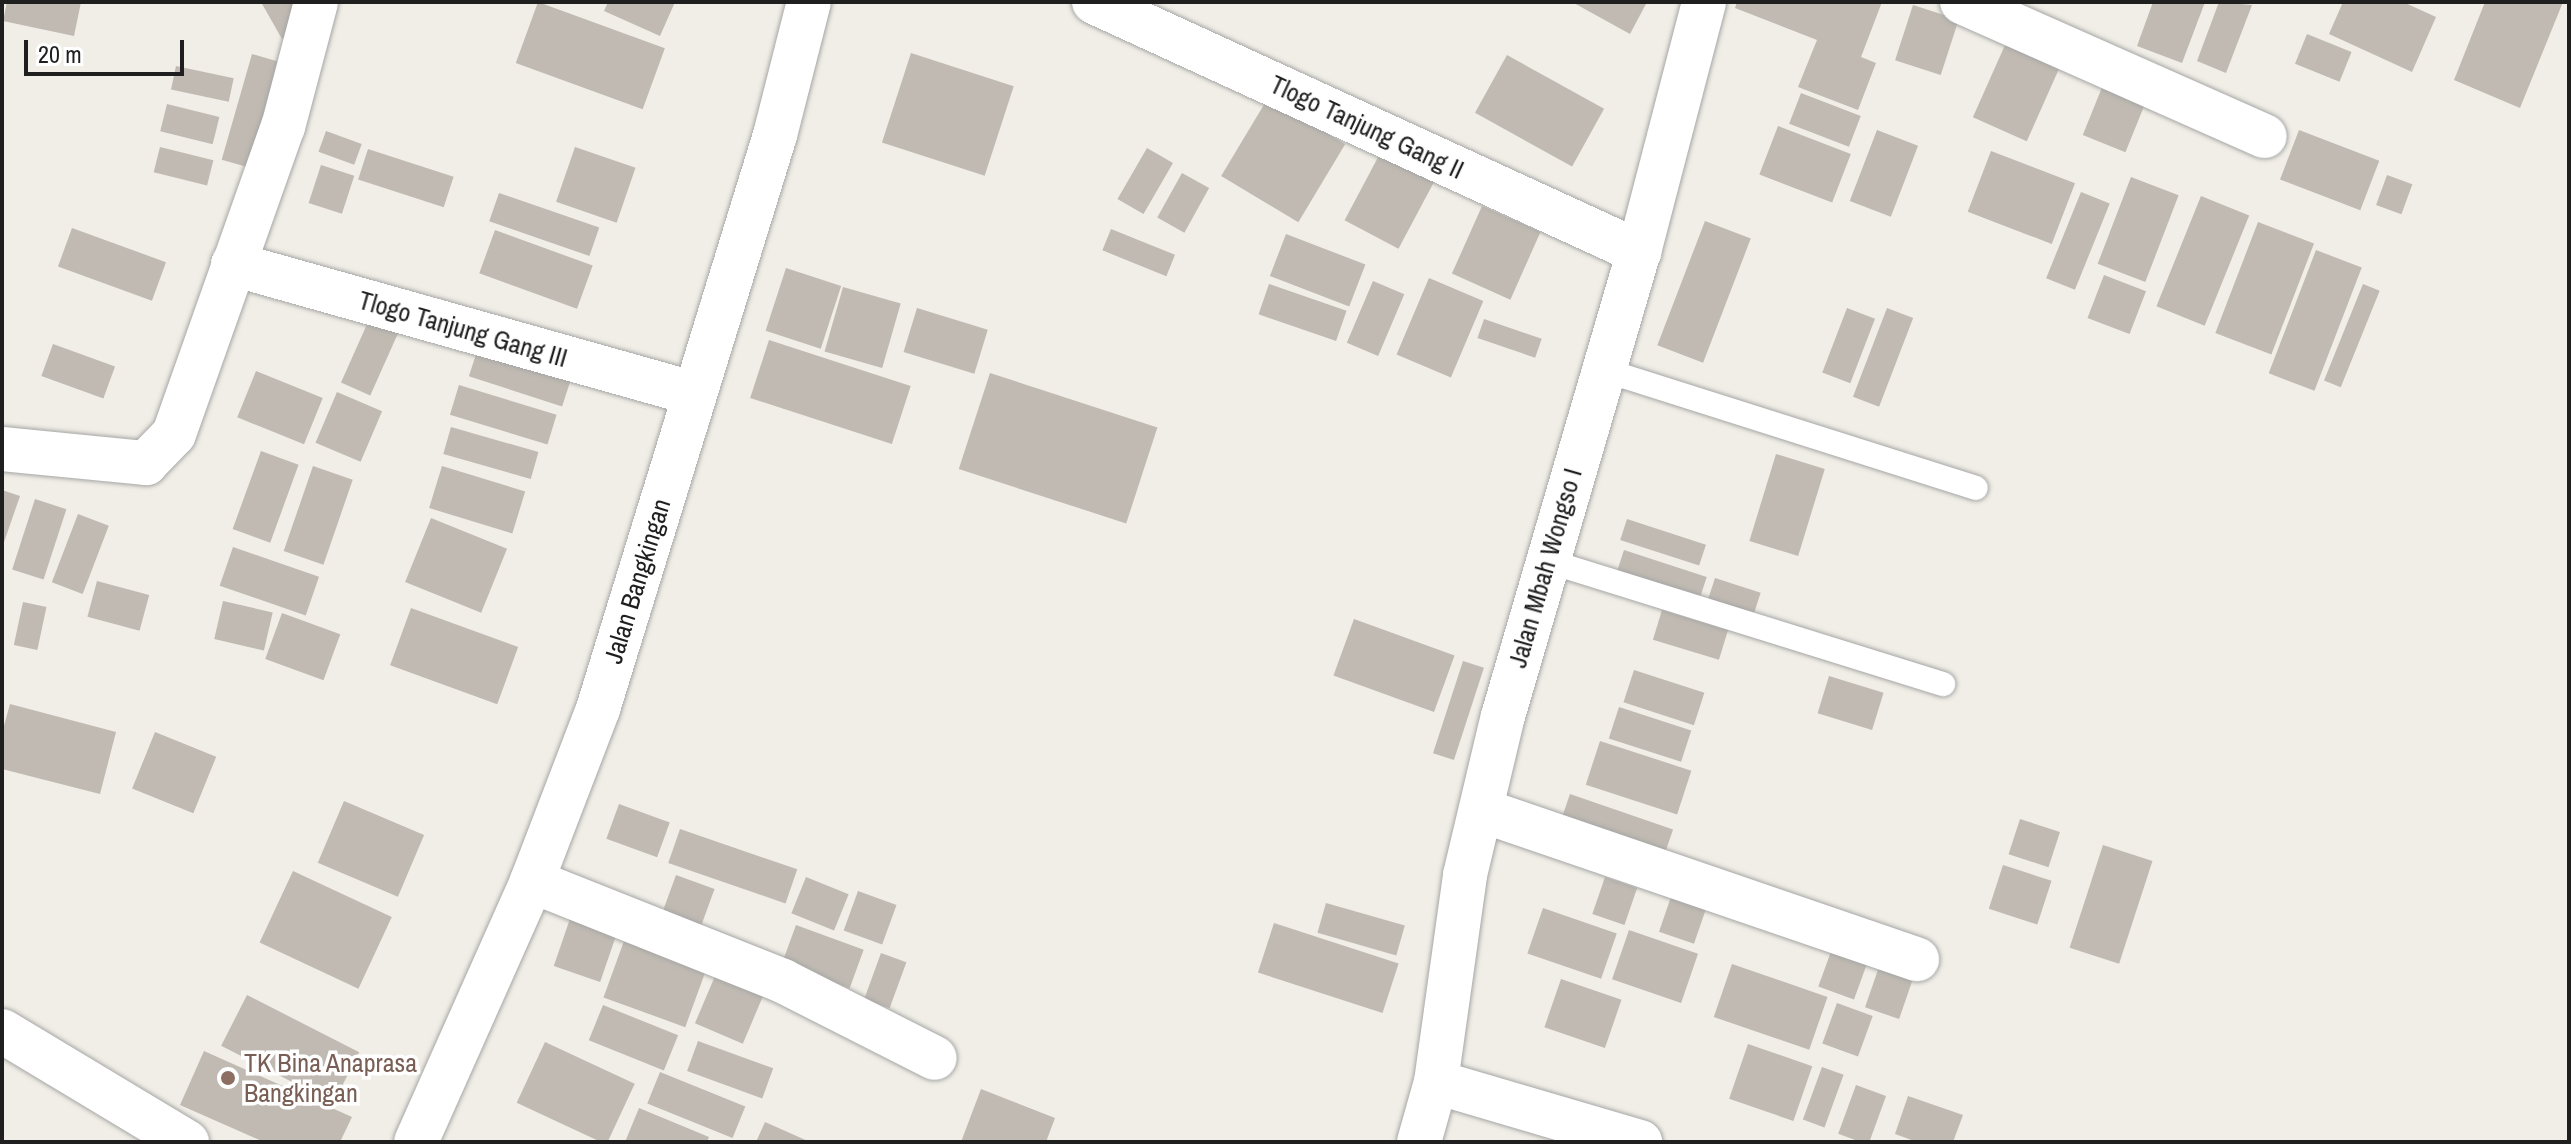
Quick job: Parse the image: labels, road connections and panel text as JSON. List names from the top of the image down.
{
  "streets": {
    "street": [
      "Tlogo Tanjung Gang II",
      "Tlogo Tanjung Gang III",
      "Jalan Mbah Wongso I",
      "Jalan Bangkingan"
    ]
  },
  "crossings": [
    ["Tlogo Tanjung Gang II", "Jalan Mbah Wongso I"],
    ["Tlogo Tanjung Gang III", "Jalan Bangkingan"]
  ],
  "places": ["TK Bina Anaprasa Bangkingan"],
  "scale_bar": "20 m"
}
